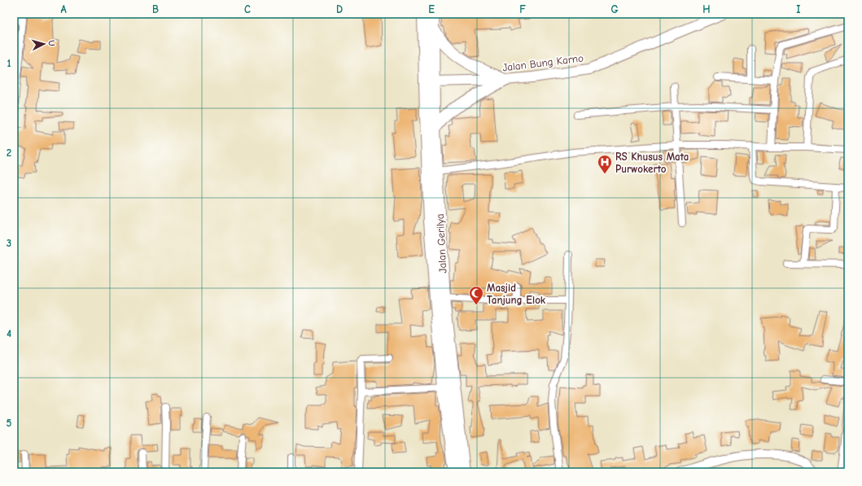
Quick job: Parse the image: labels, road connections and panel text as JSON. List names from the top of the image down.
{
  "streets": {
    "highway": ["Jalan Gerilya"],
    "main road": ["Jalan Bung Karno"]
  },
  "crossings": [
    ["Jalan Bung Karno", "Jalan Gerilya"]
  ],
  "places": {
    "hospital": ["RS Khusus Mata Purwokerto"],
    "mosque": ["Masjid Tanjung Elok"]
  },
  "north": "right",
  "grid": {
    "columns": [
      "A",
      "B",
      "C",
      "D",
      "E",
      "F",
      "G",
      "H",
      "I"
    ],
    "rows": [
      "1",
      "2",
      "3",
      "4",
      "5"
    ]
  }
}
